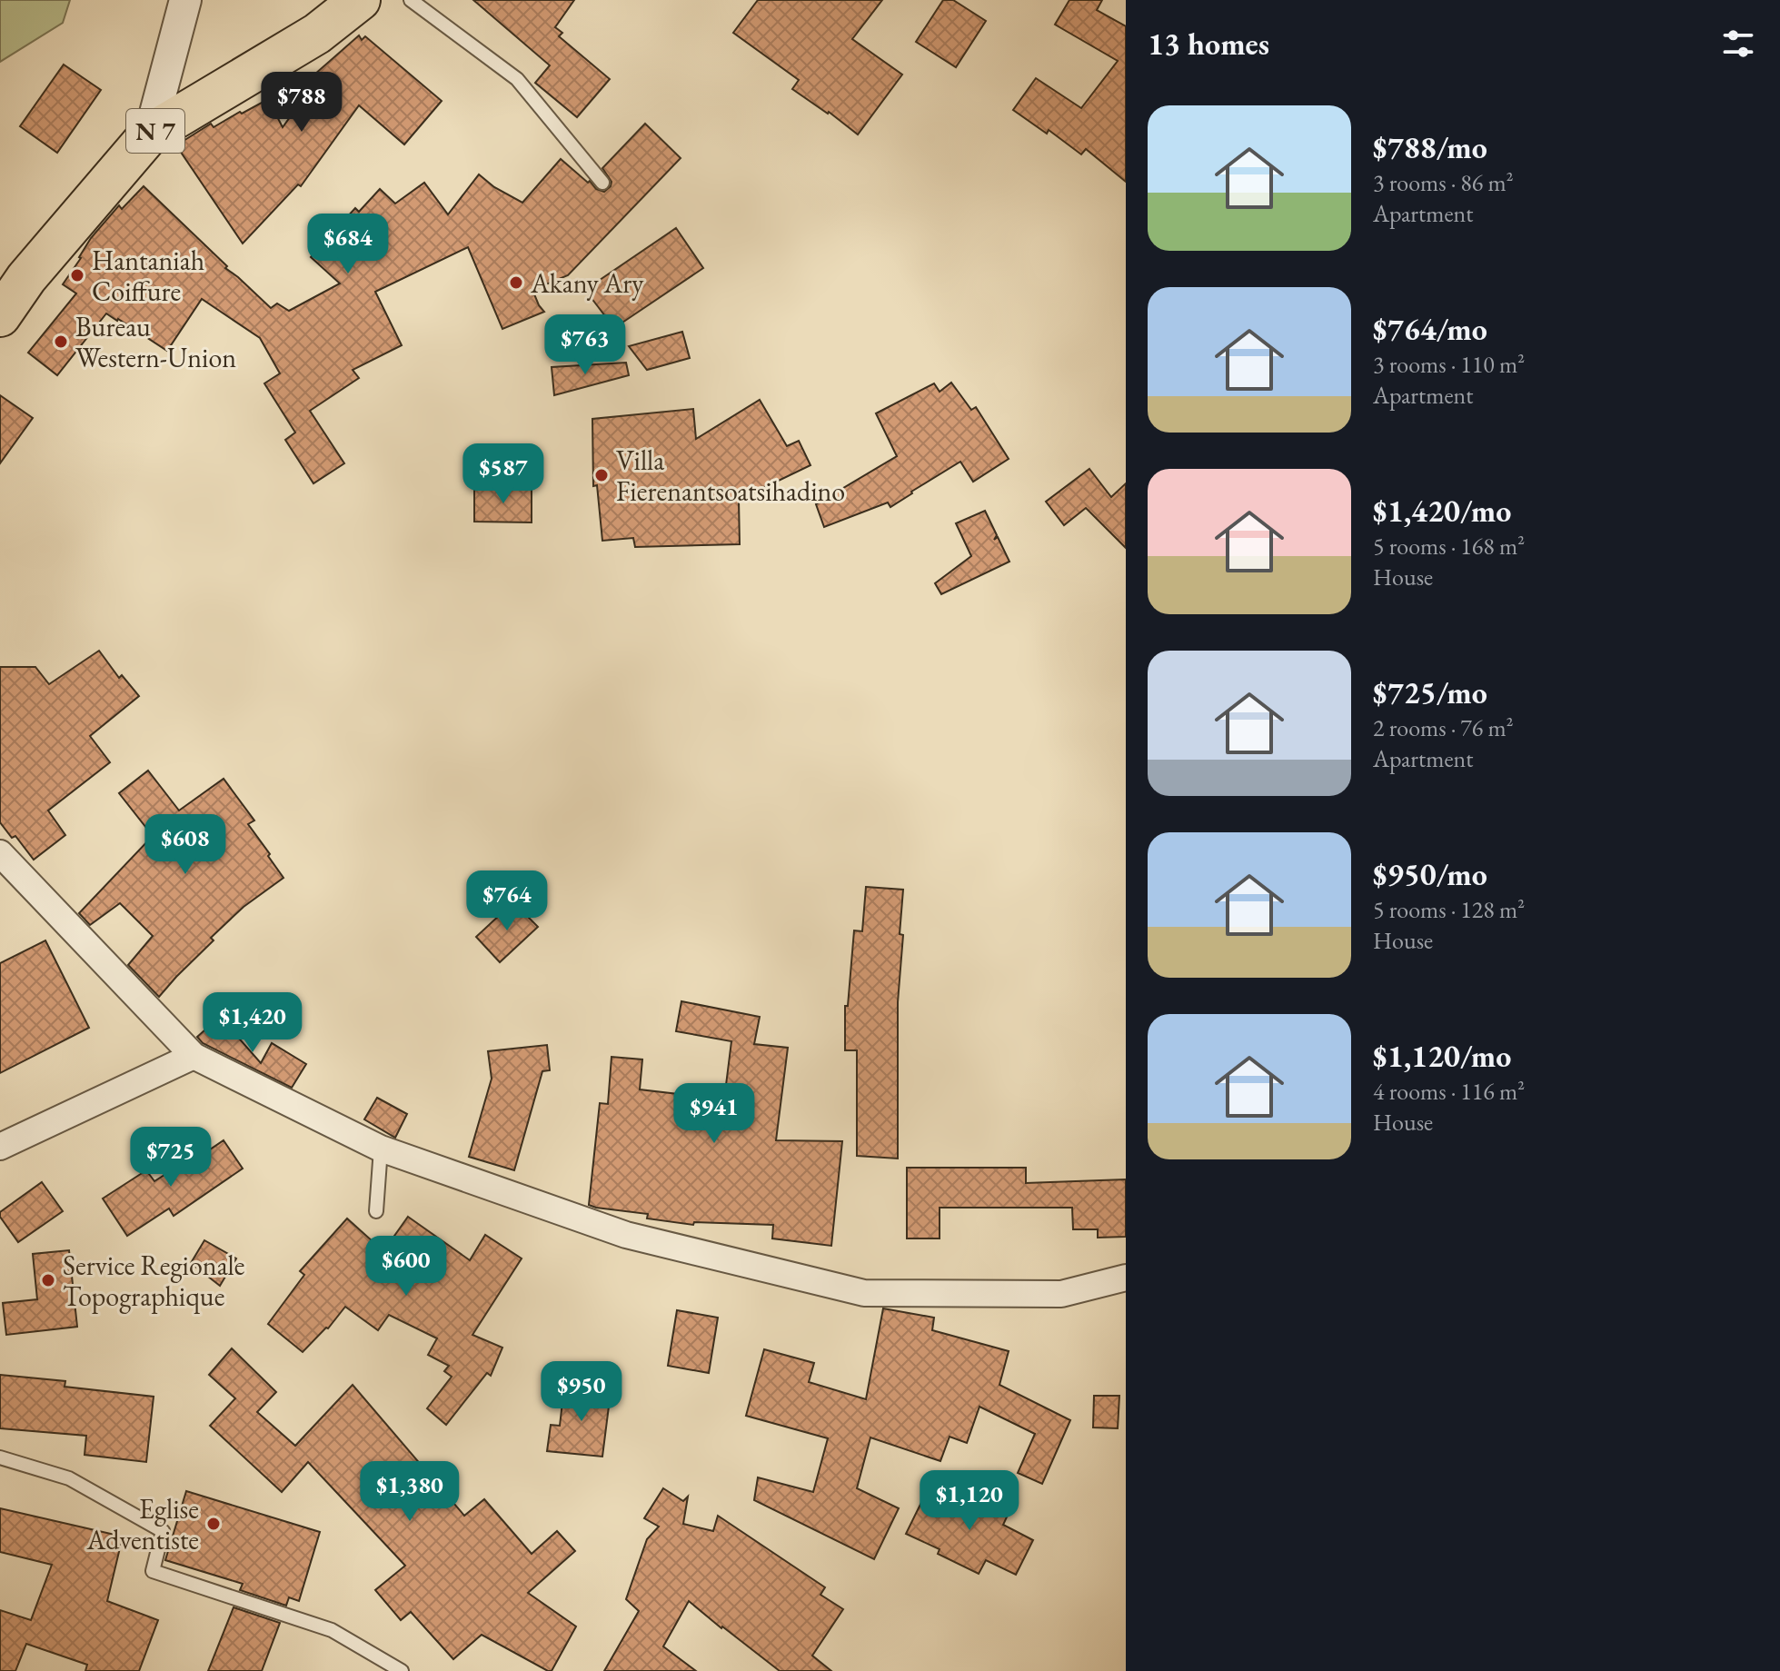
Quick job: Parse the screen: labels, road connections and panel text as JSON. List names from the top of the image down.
{
  "streets": {
    "main road": ["N 7"]
  },
  "places": [
    "Hantaniah Coiffure",
    "Akany Ary",
    "Bureau Western-Union",
    "Villa Fierenantsoatsihadino",
    "Service Regionale Topographique",
    "Eglise Adventiste"
  ],
  "page": {
    "heading": "13 homes",
    "price": [
      "$788",
      "$684",
      "$763",
      "$587",
      "$608",
      "$764",
      "$1,420",
      "$941",
      "$725",
      "$600",
      "$950",
      "$1,380",
      "$1,120"
    ],
    "list": [
      {
        "name": "$788/mo",
        "note": "3 rooms · 86 m² · Apartment"
      },
      {
        "name": "$764/mo",
        "note": "3 rooms · 110 m² · Apartment"
      },
      {
        "name": "$1,420/mo",
        "note": "5 rooms · 168 m² · House"
      },
      {
        "name": "$725/mo",
        "note": "2 rooms · 76 m² · Apartment"
      },
      {
        "name": "$950/mo",
        "note": "5 rooms · 128 m² · House"
      },
      {
        "name": "$1,120/mo",
        "note": "4 rooms · 116 m² · House"
      }
    ]
  }
}
